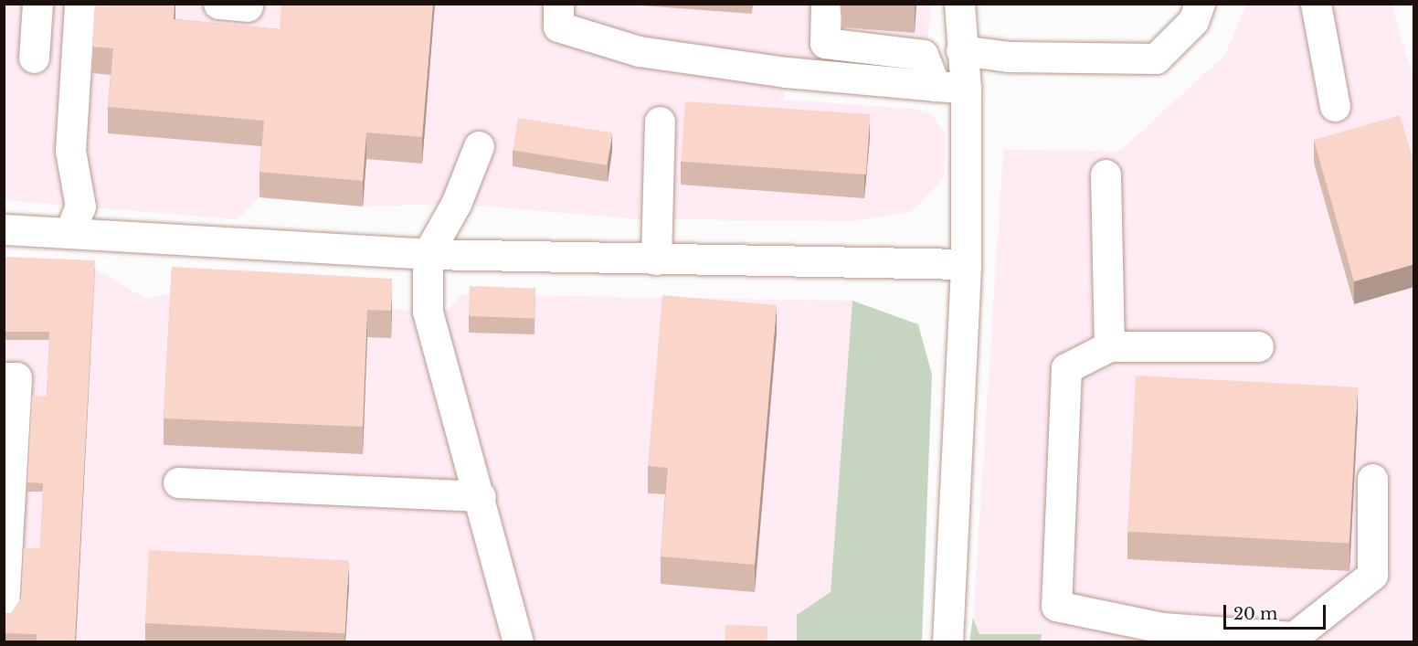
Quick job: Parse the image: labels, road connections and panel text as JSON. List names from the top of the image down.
{
  "scale_bar": "20 m"
}
